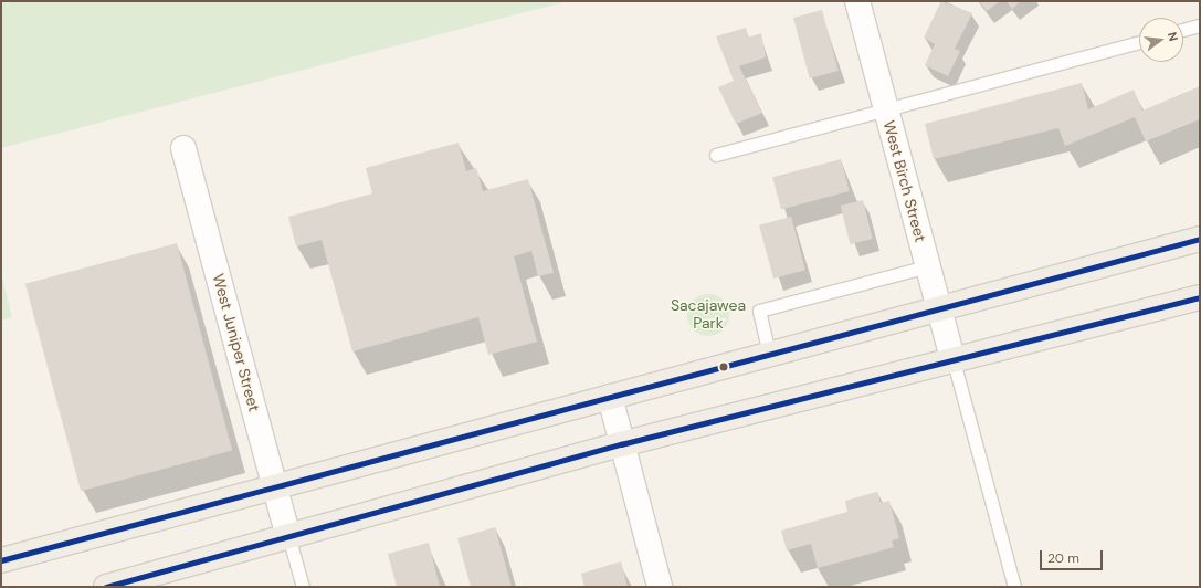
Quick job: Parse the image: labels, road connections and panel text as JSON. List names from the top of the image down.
{
  "streets": {
    "street": ["West Birch Street", "West Juniper Street"]
  },
  "parks": ["Sacajawea Park"],
  "scale_bar": "20 m",
  "north": "right"
}
